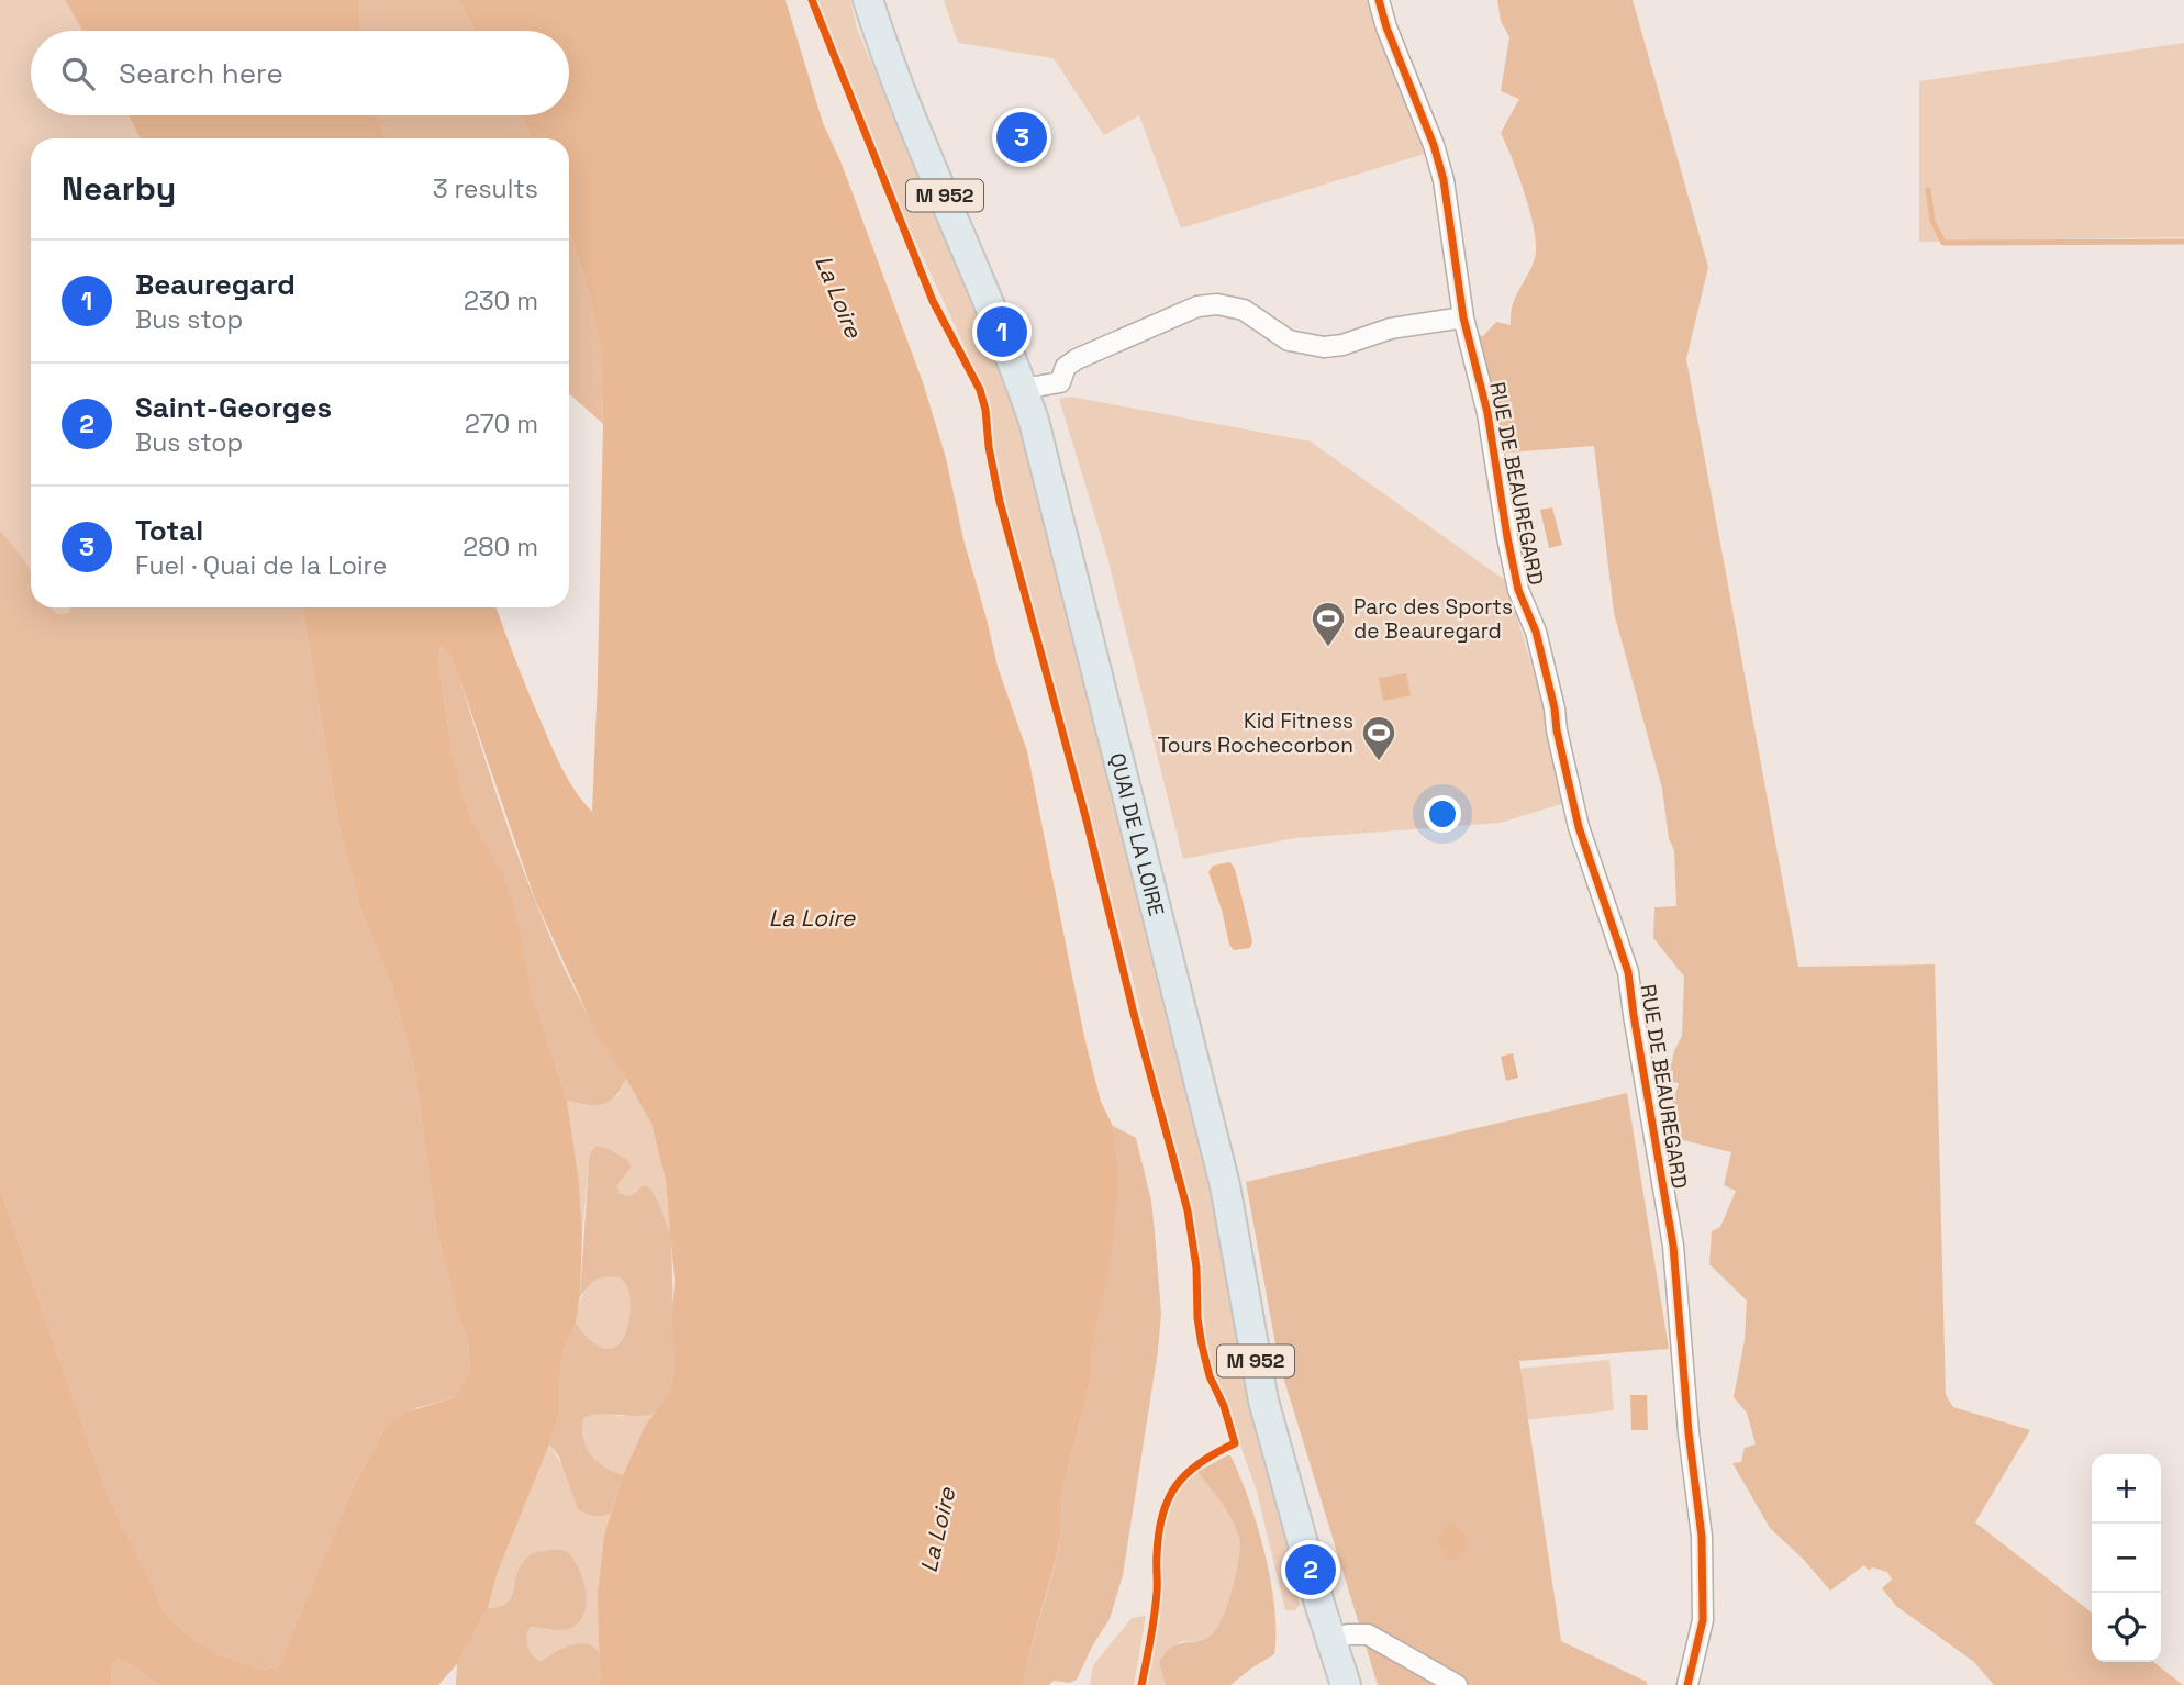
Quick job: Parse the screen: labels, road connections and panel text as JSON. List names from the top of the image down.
{
  "streets": {
    "main road": ["M 952", "QUAI DE LA LOIRE"],
    "street": ["RUE DE BEAUREGARD"]
  },
  "water": ["La Loire"],
  "places": {
    "sports": ["Parc des Sports de Beauregard", "Kid Fitness Tours Rochecorbon"]
  },
  "page": {
    "search": "Search here",
    "pins": ["3", "1", "2"],
    "heading": ["Nearby", "3 results"],
    "list": [
      {
        "mark": "1",
        "name": "Beauregard",
        "note": "Bus stop",
        "value": "230 m"
      },
      {
        "mark": "2",
        "name": "Saint-Georges",
        "note": "Bus stop",
        "value": "270 m"
      },
      {
        "mark": "3",
        "name": "Total",
        "note": "Fuel · Quai de la Loire",
        "value": "280 m"
      }
    ],
    "map_buttons": ["+", "−"]
  }
}
